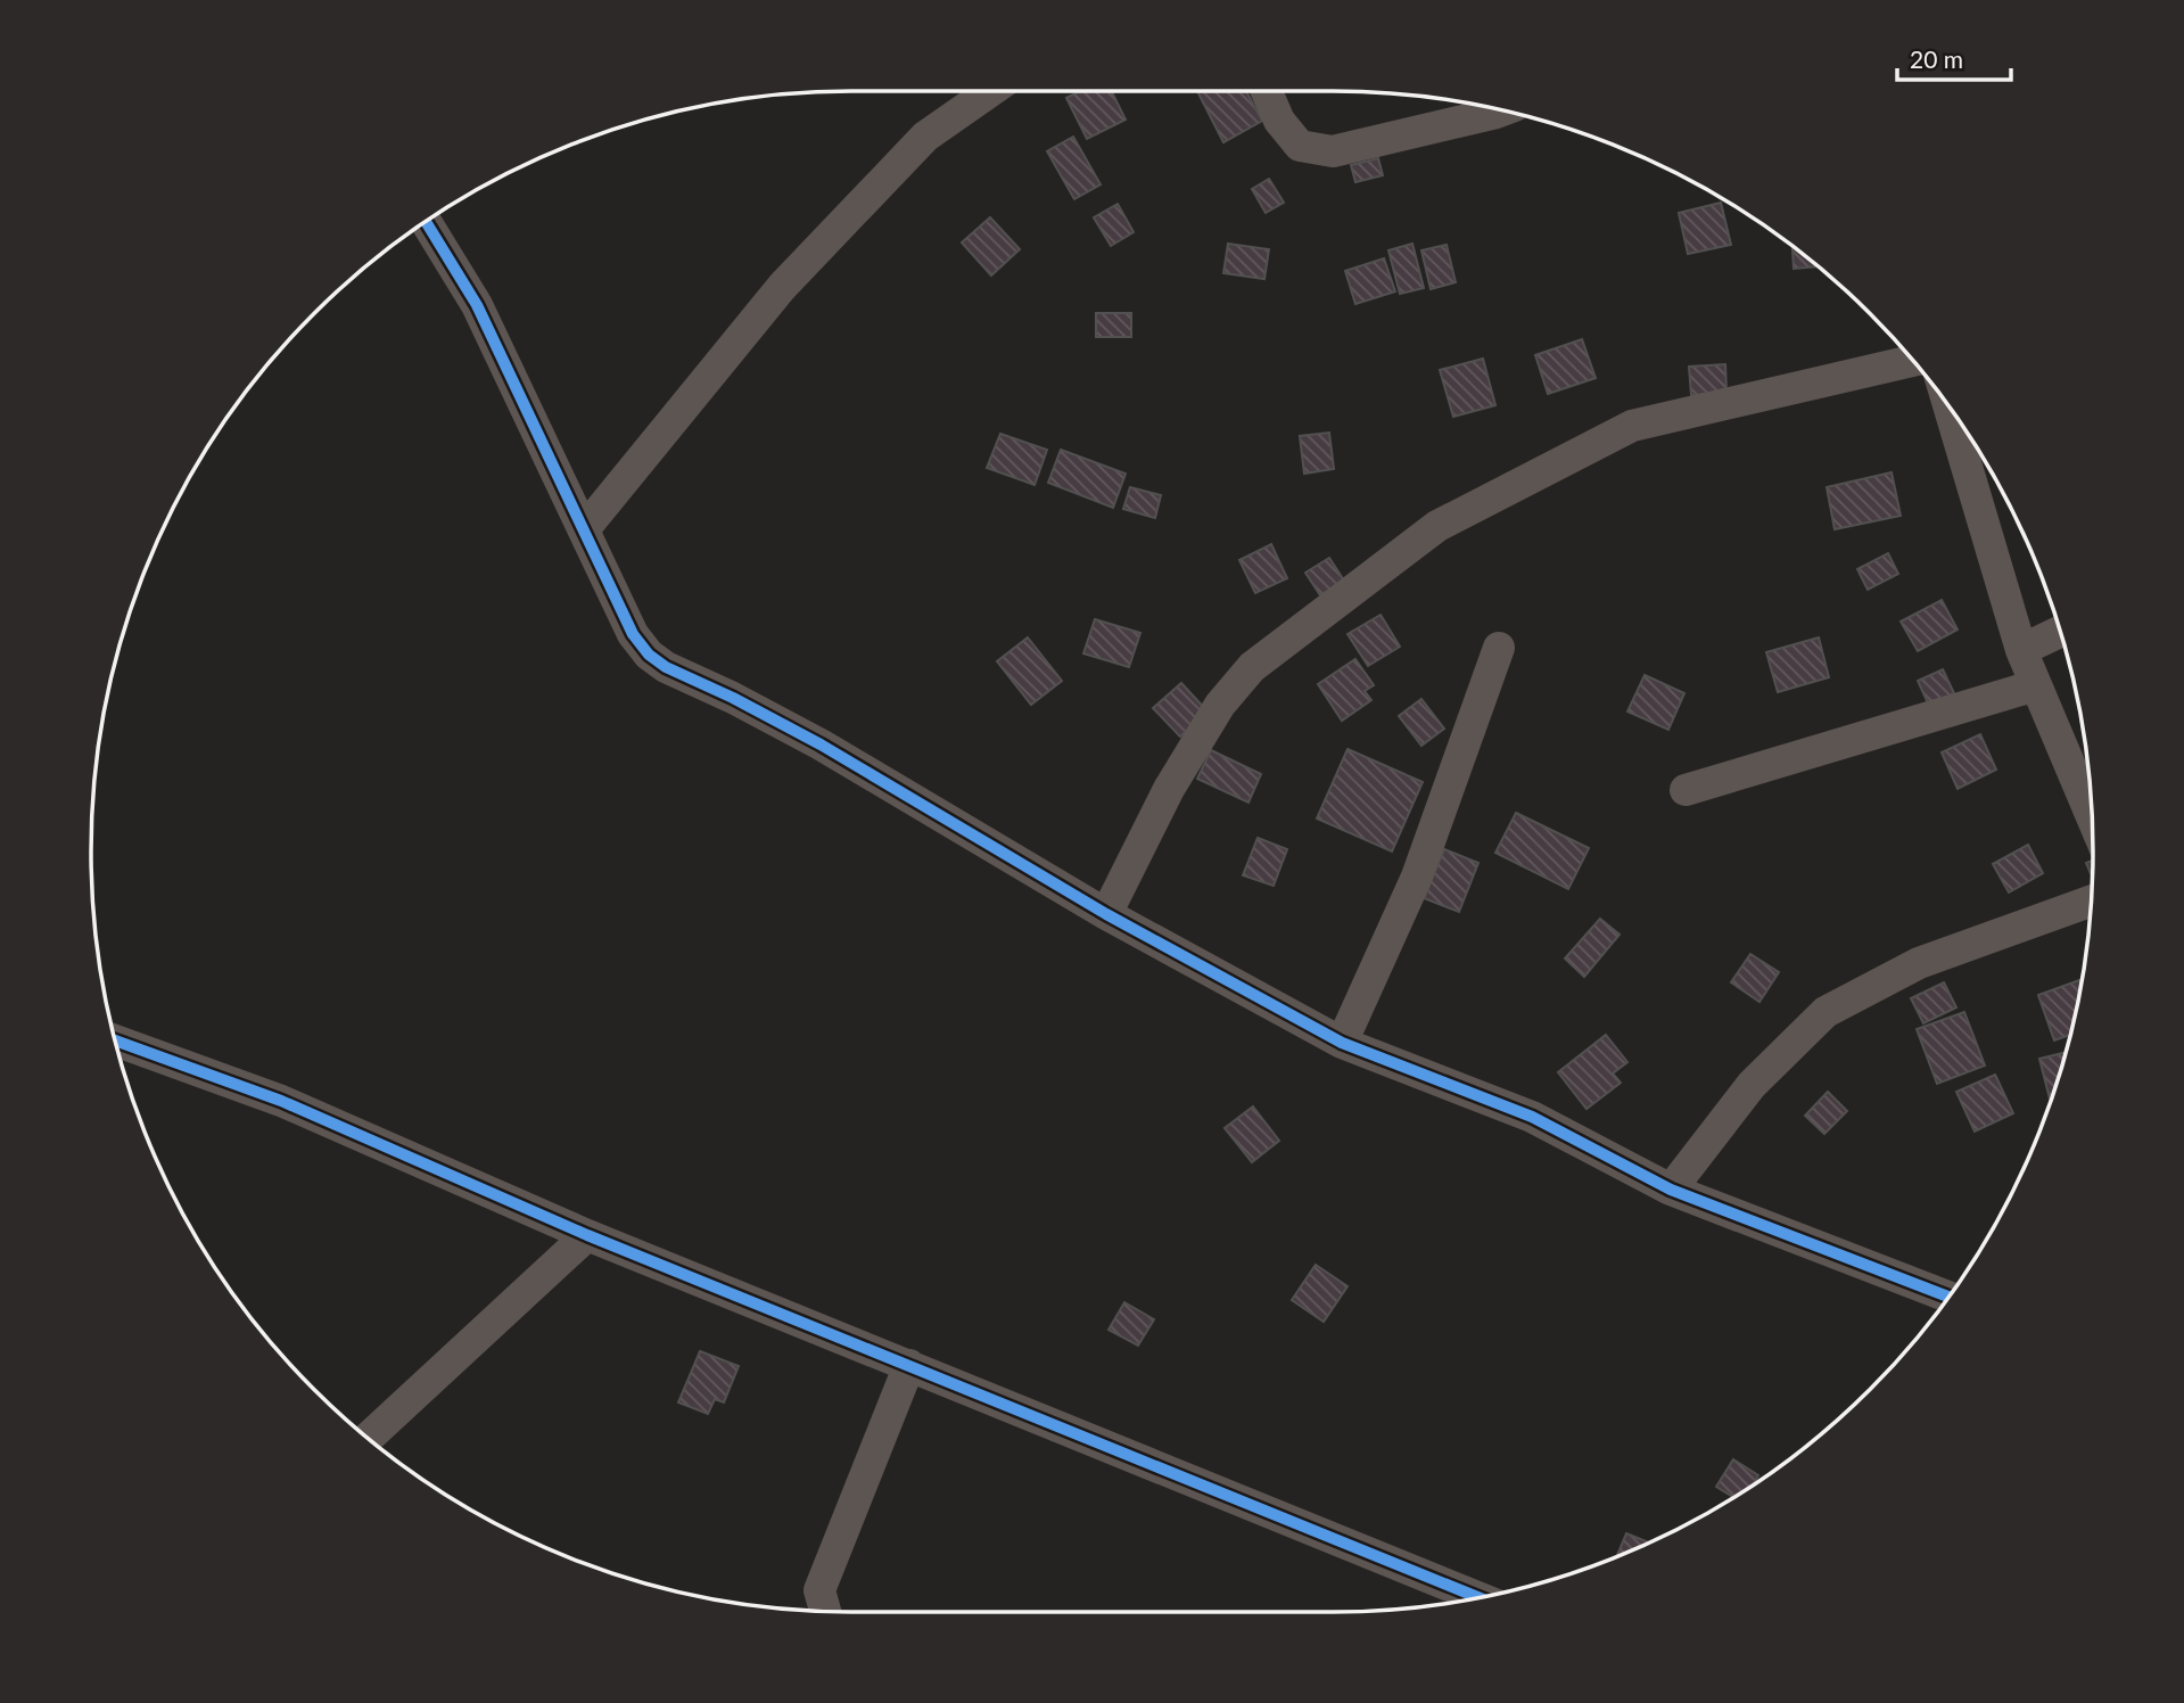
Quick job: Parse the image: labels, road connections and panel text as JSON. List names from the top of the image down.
{
  "scale_bar": "20 m"
}
